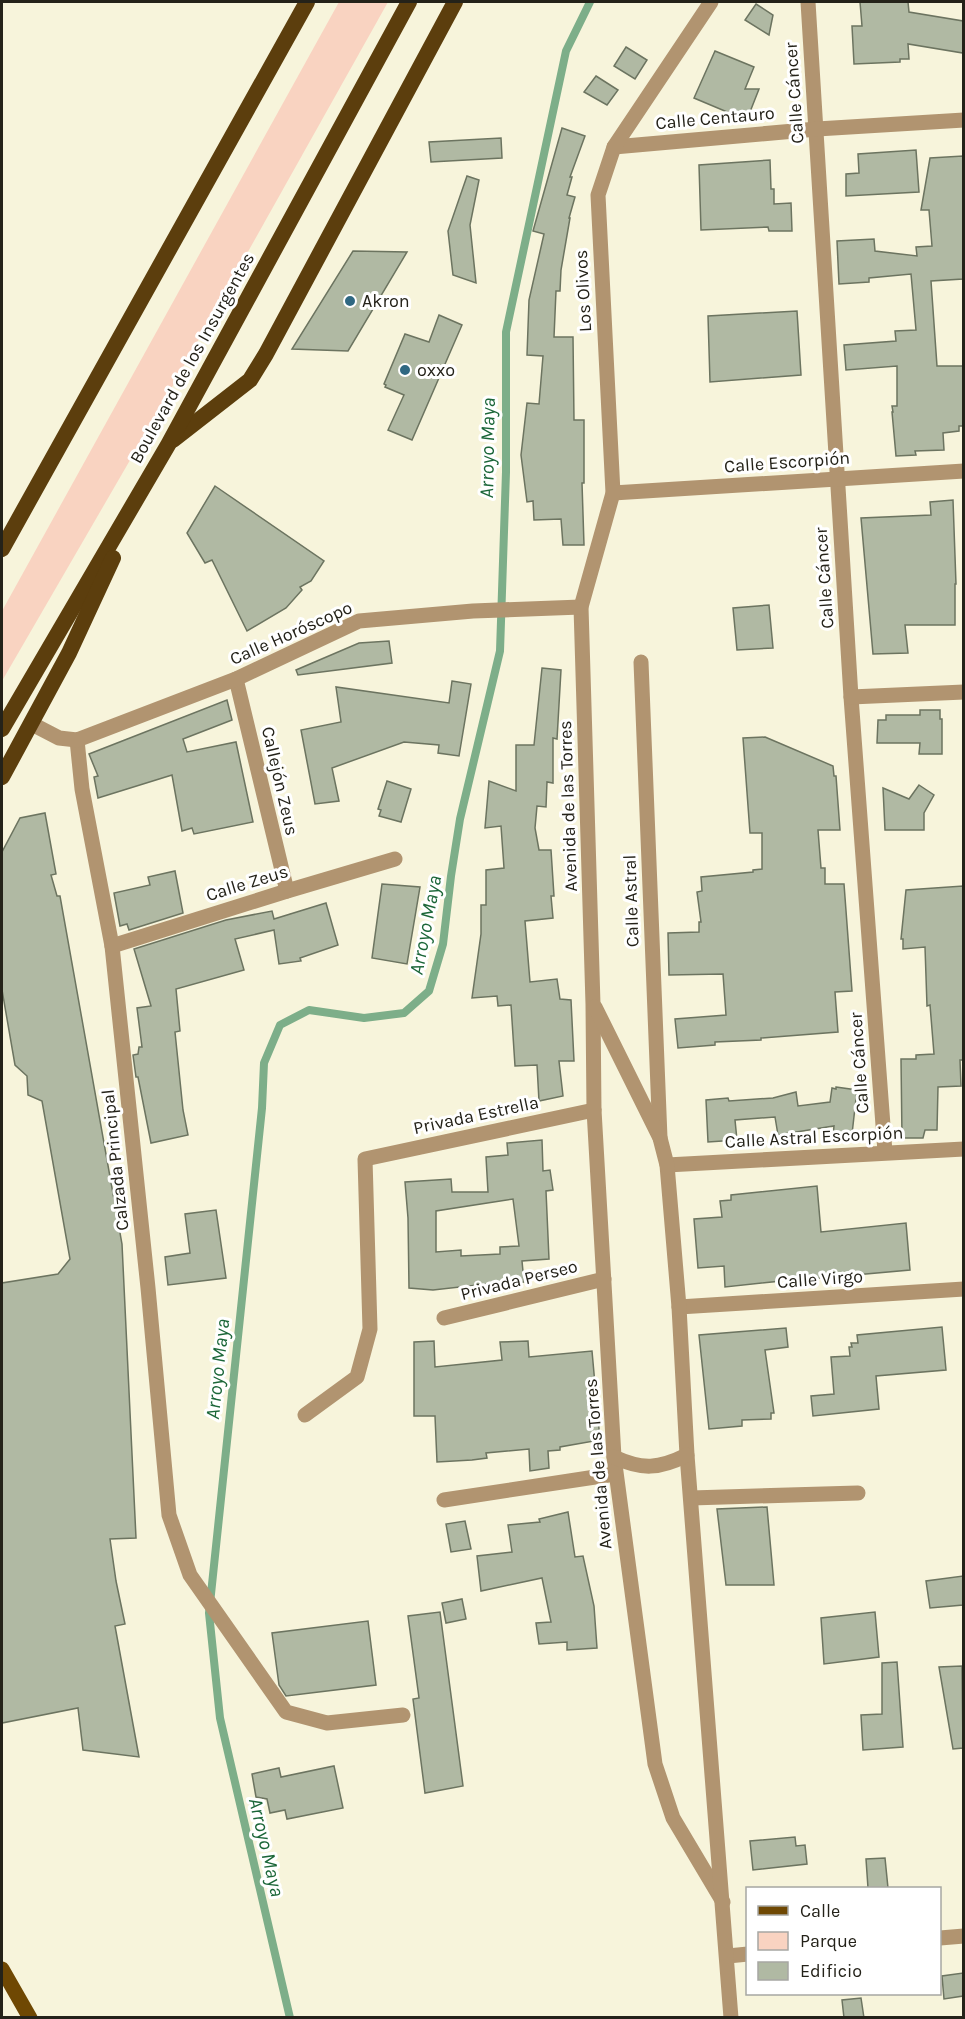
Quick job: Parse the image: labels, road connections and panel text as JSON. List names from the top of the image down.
{
  "streets": {
    "highway": ["Boulevard de los Insurgentes"],
    "street": [
      "Calle Cáncer",
      "Calle Centauro",
      "Los Olivos",
      "Calle Escorpión",
      "Calle Horóscopo",
      "Callejón Zeus",
      "Avenida de las Torres",
      "Calle Zeus",
      "Calle Astral",
      "Privada Estrella",
      "Calle Astral Escorpión",
      "Calzada Principal",
      "Calle Virgo",
      "Privada Perseo"
    ]
  },
  "crossings": [
    ["Calle Cáncer", "Calle Centauro"],
    ["Calle Cáncer", "Calle Escorpión"],
    ["Calle Cáncer", "Calle Astral Escorpión"],
    ["Calle Centauro", "Los Olivos"],
    ["Los Olivos", "Calle Escorpión"],
    ["Los Olivos", "Calle Horóscopo"],
    ["Los Olivos", "Avenida de las Torres"],
    ["Calle Horóscopo", "Callejón Zeus"],
    ["Calle Horóscopo", "Avenida de las Torres"],
    ["Calle Horóscopo", "Calzada Principal"],
    ["Callejón Zeus", "Calle Zeus"],
    ["Avenida de las Torres", "Calle Astral"],
    ["Avenida de las Torres", "Privada Estrella"],
    ["Avenida de las Torres", "Calle Astral Escorpión"],
    ["Avenida de las Torres", "Calle Virgo"],
    ["Avenida de las Torres", "Privada Perseo"],
    ["Calle Zeus", "Calzada Principal"]
  ],
  "water": ["Arroyo Maya"],
  "places": ["Akron", "oxxo"],
  "legend": ["Calle", "Parque", "Edificio"]
}
